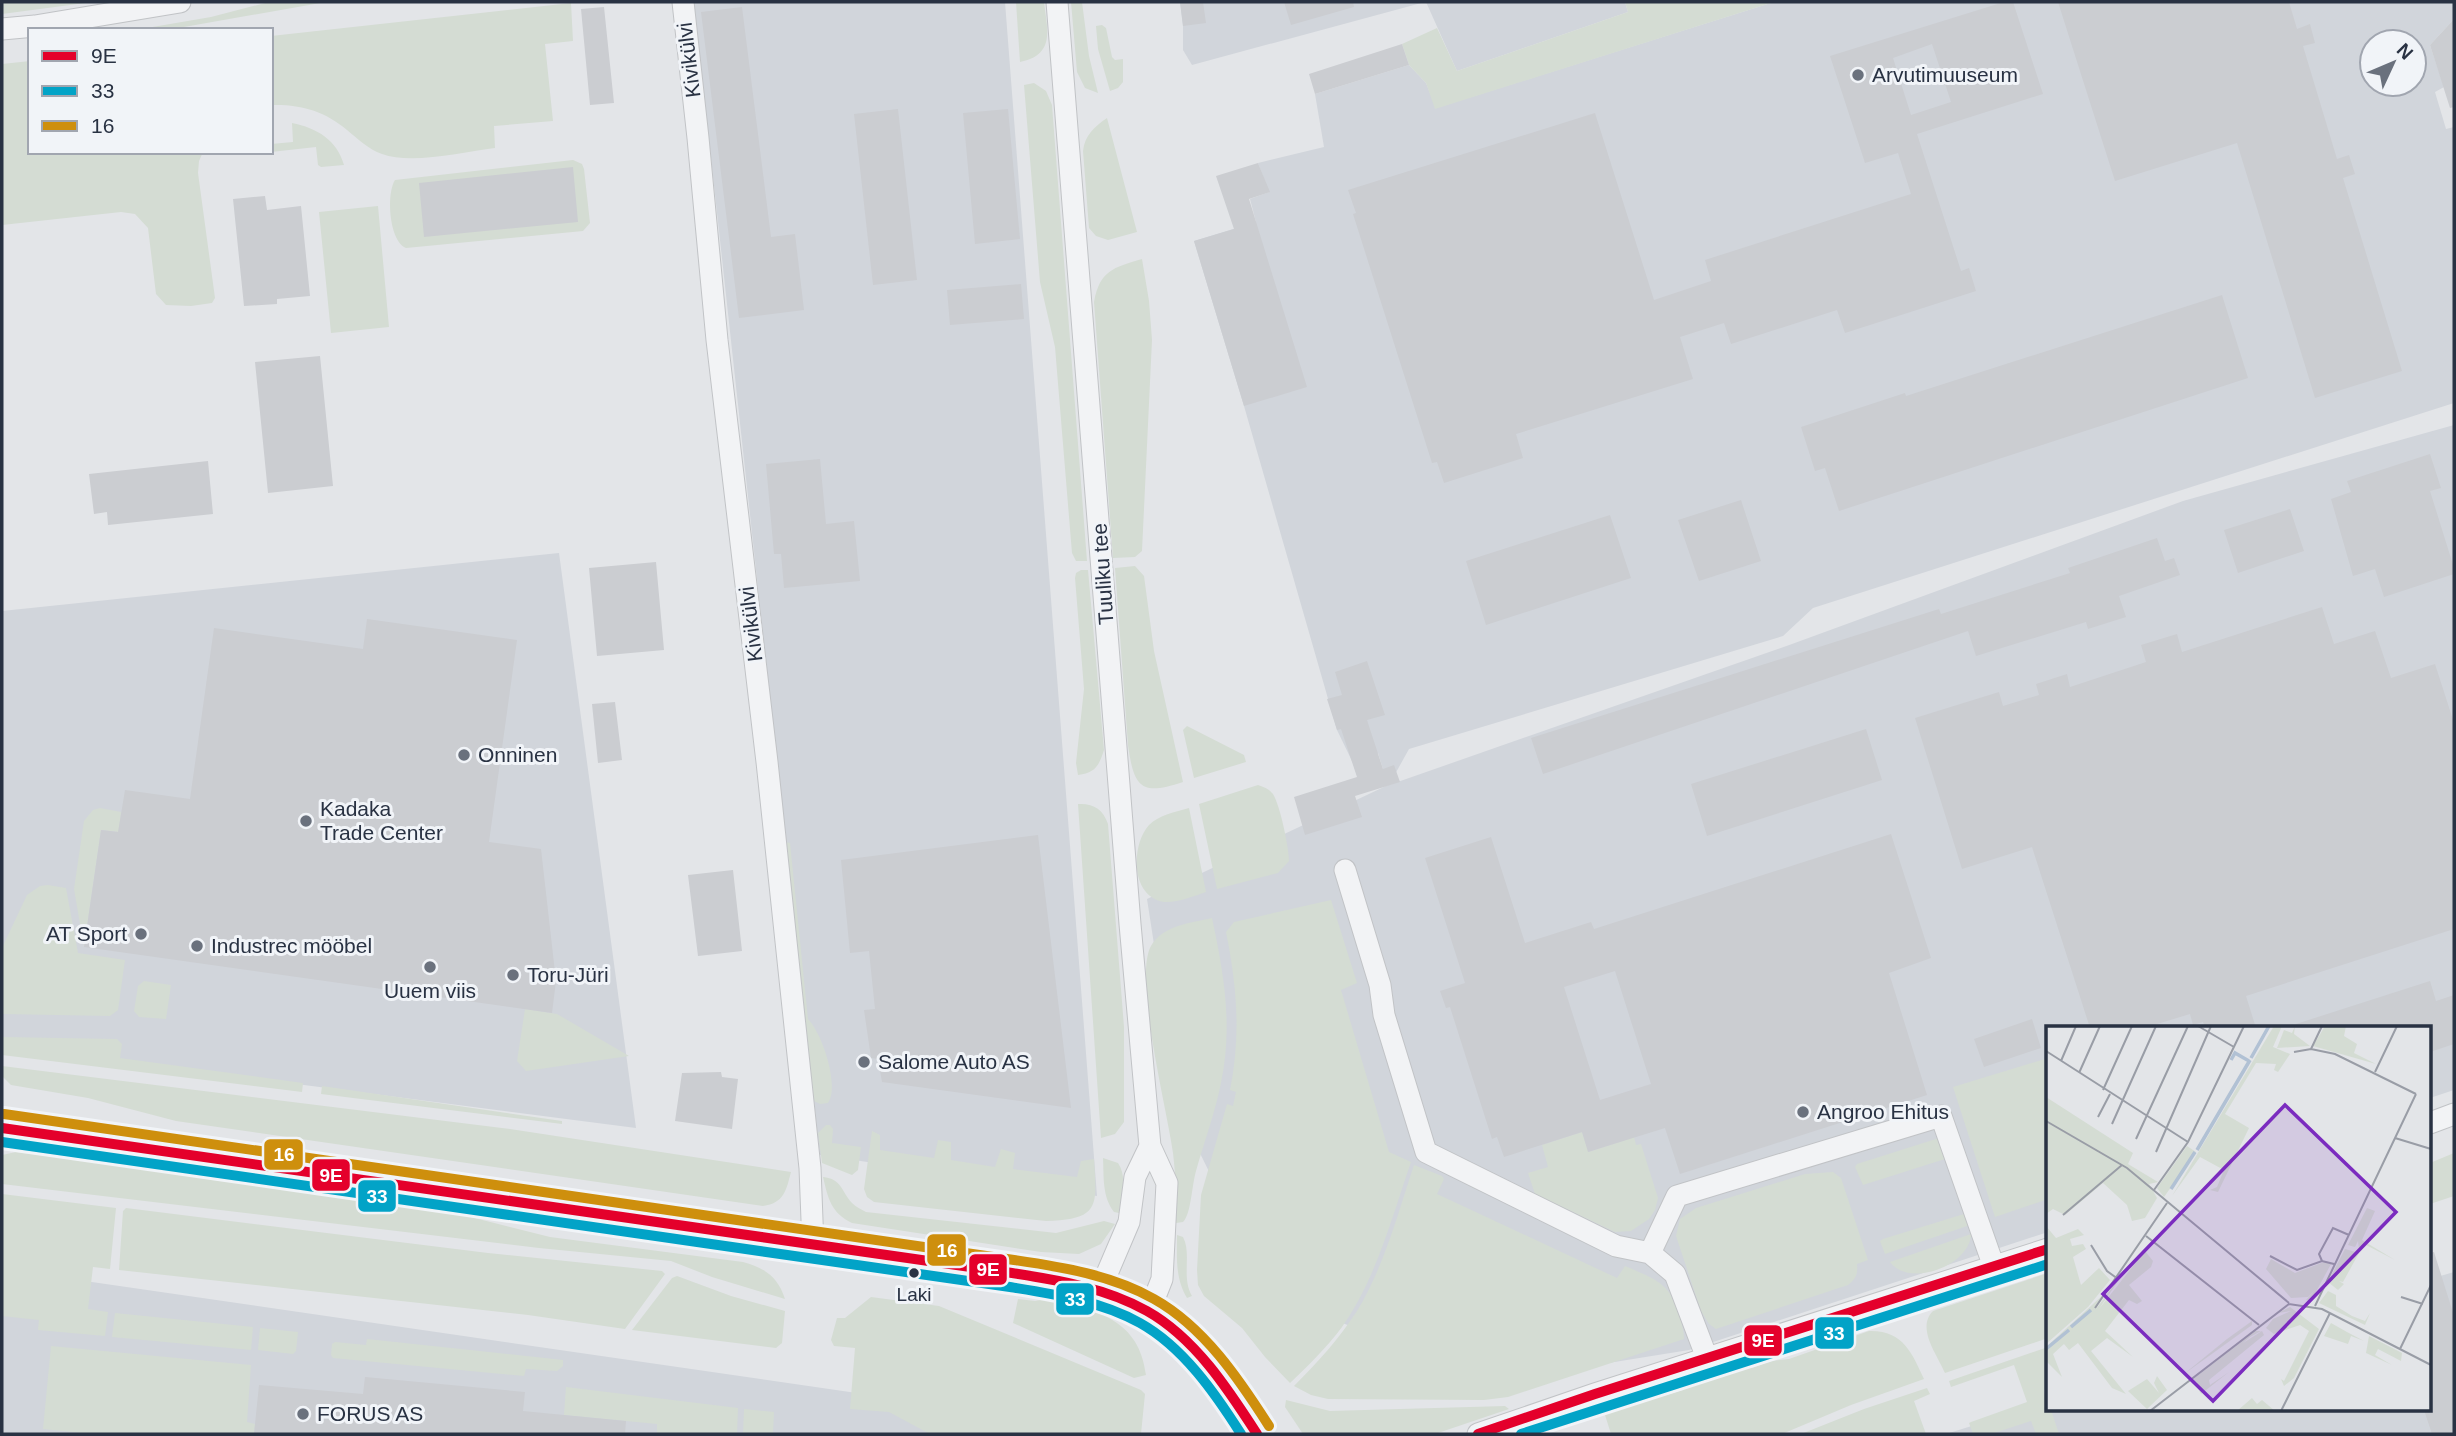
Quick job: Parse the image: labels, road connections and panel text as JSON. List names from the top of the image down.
{
  "streets": {
    "street": ["Kivikülvi", "Tuuliku tee"]
  },
  "places": [
    "Arvutimuuseum",
    "Onninen",
    "Kadaka Trade Center",
    "AT Sport",
    "Industrec mööbel",
    "Uuem viis",
    "Toru-Jüri",
    "Salome Auto AS",
    "Angroo Ehitus",
    "Laki",
    "FORUS AS"
  ],
  "lines": ["transit line 16", "transit line 9E", "transit line 33"],
  "legend": ["9E", "33", "16"],
  "north": "top right"
}
